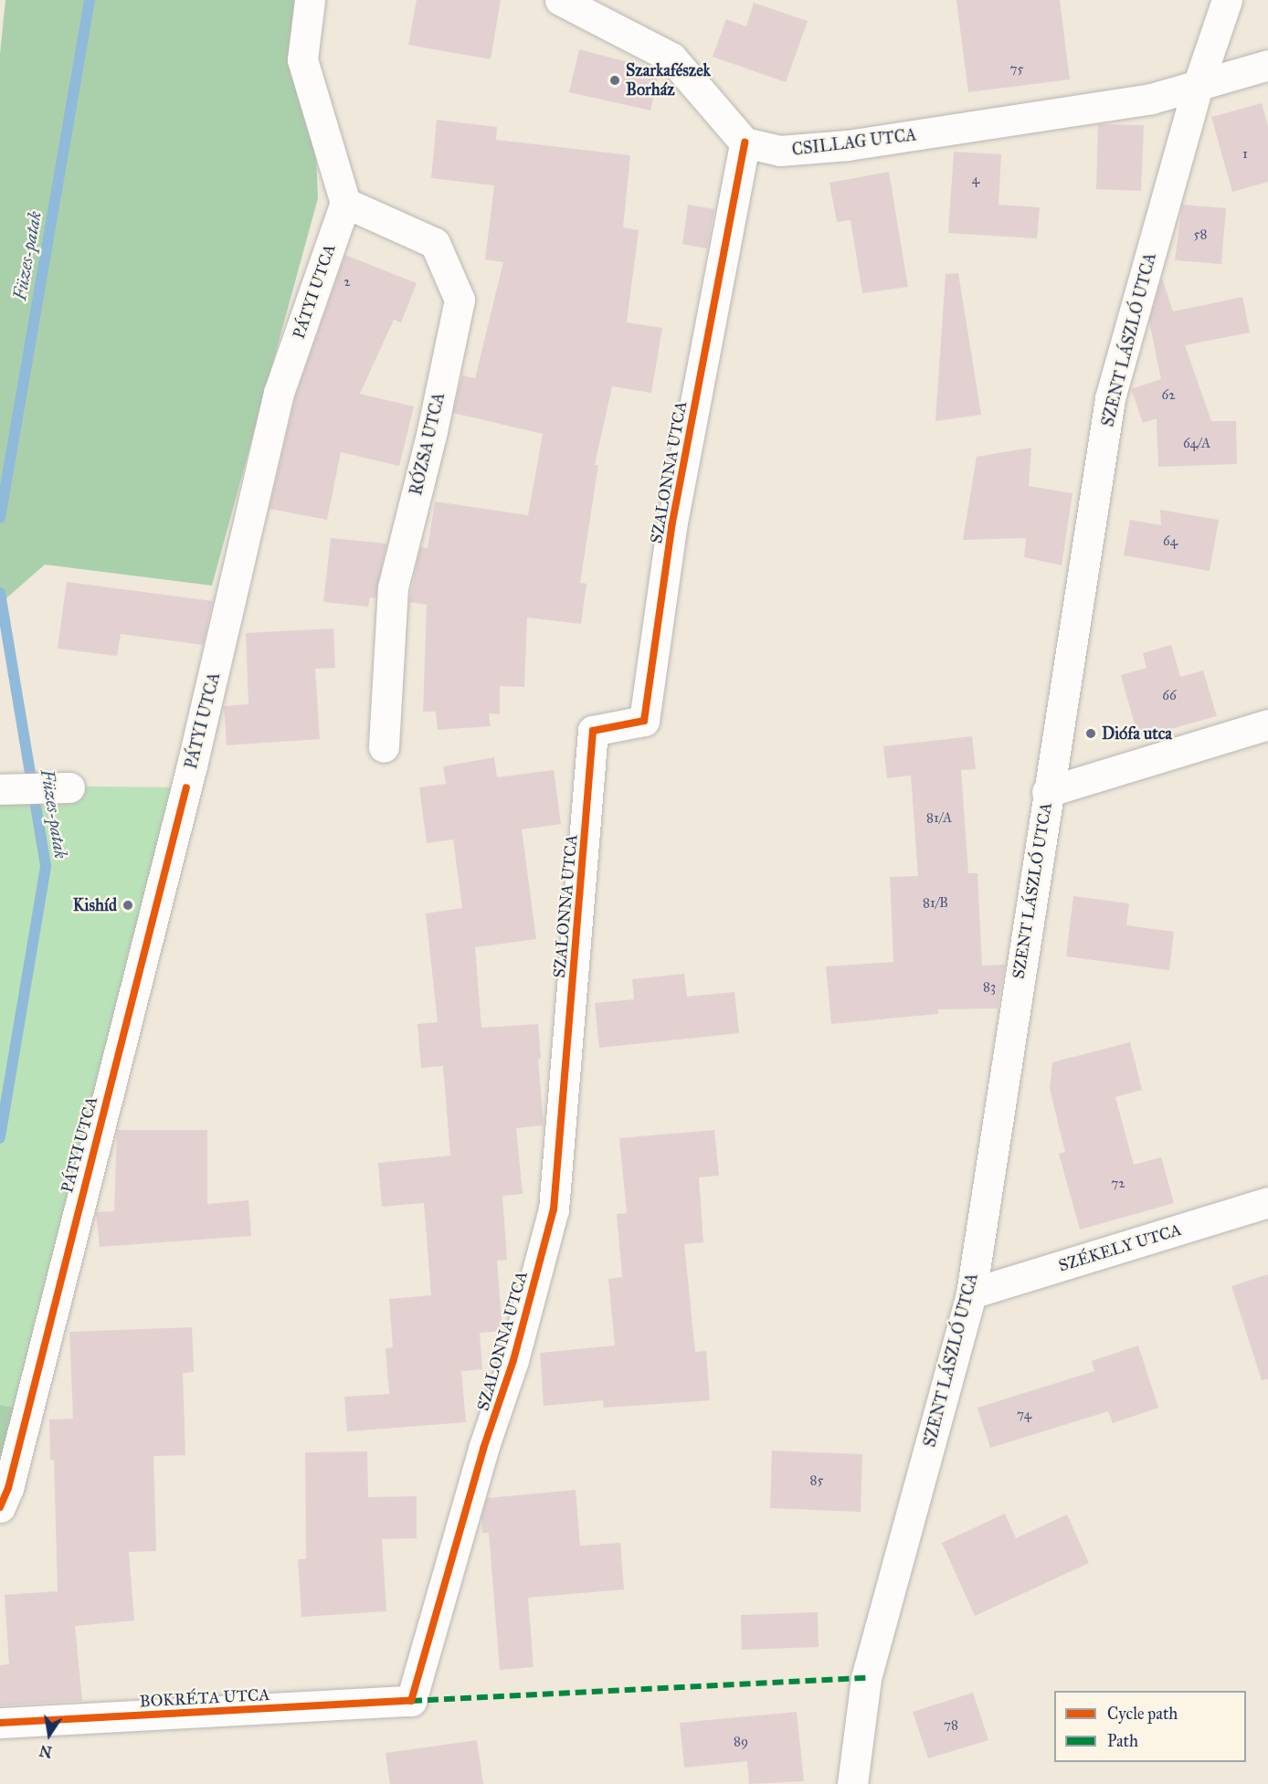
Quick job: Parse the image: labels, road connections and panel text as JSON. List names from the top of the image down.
{
  "streets": {
    "street": [
      "CSILLAG UTCA",
      "PÁTYI UTCA",
      "SZENT LÁSZLÓ UTCA",
      "RÓZSA UTCA",
      "SZALONNA UTCA",
      "SZÉKELY UTCA",
      "BOKRÉTA UTCA"
    ]
  },
  "crossings": [
    ["CSILLAG UTCA", "SZENT LÁSZLÓ UTCA"],
    ["CSILLAG UTCA", "SZALONNA UTCA"],
    ["PÁTYI UTCA", "RÓZSA UTCA"],
    ["SZENT LÁSZLÓ UTCA", "SZÉKELY UTCA"],
    ["SZALONNA UTCA", "BOKRÉTA UTCA"]
  ],
  "water": ["Füzes-patak"],
  "places": ["Szarkafészek Borház", "Diófa utca", "Kishíd"],
  "house_numbers": [
    "75",
    "1",
    "4",
    "58",
    "2",
    "62",
    "64/A",
    "64",
    "66",
    "81/A",
    "81/B",
    "83",
    "72",
    "74",
    "85",
    "78",
    "89"
  ],
  "legend": ["Cycle path", "Path"],
  "north": "bottom"
}
